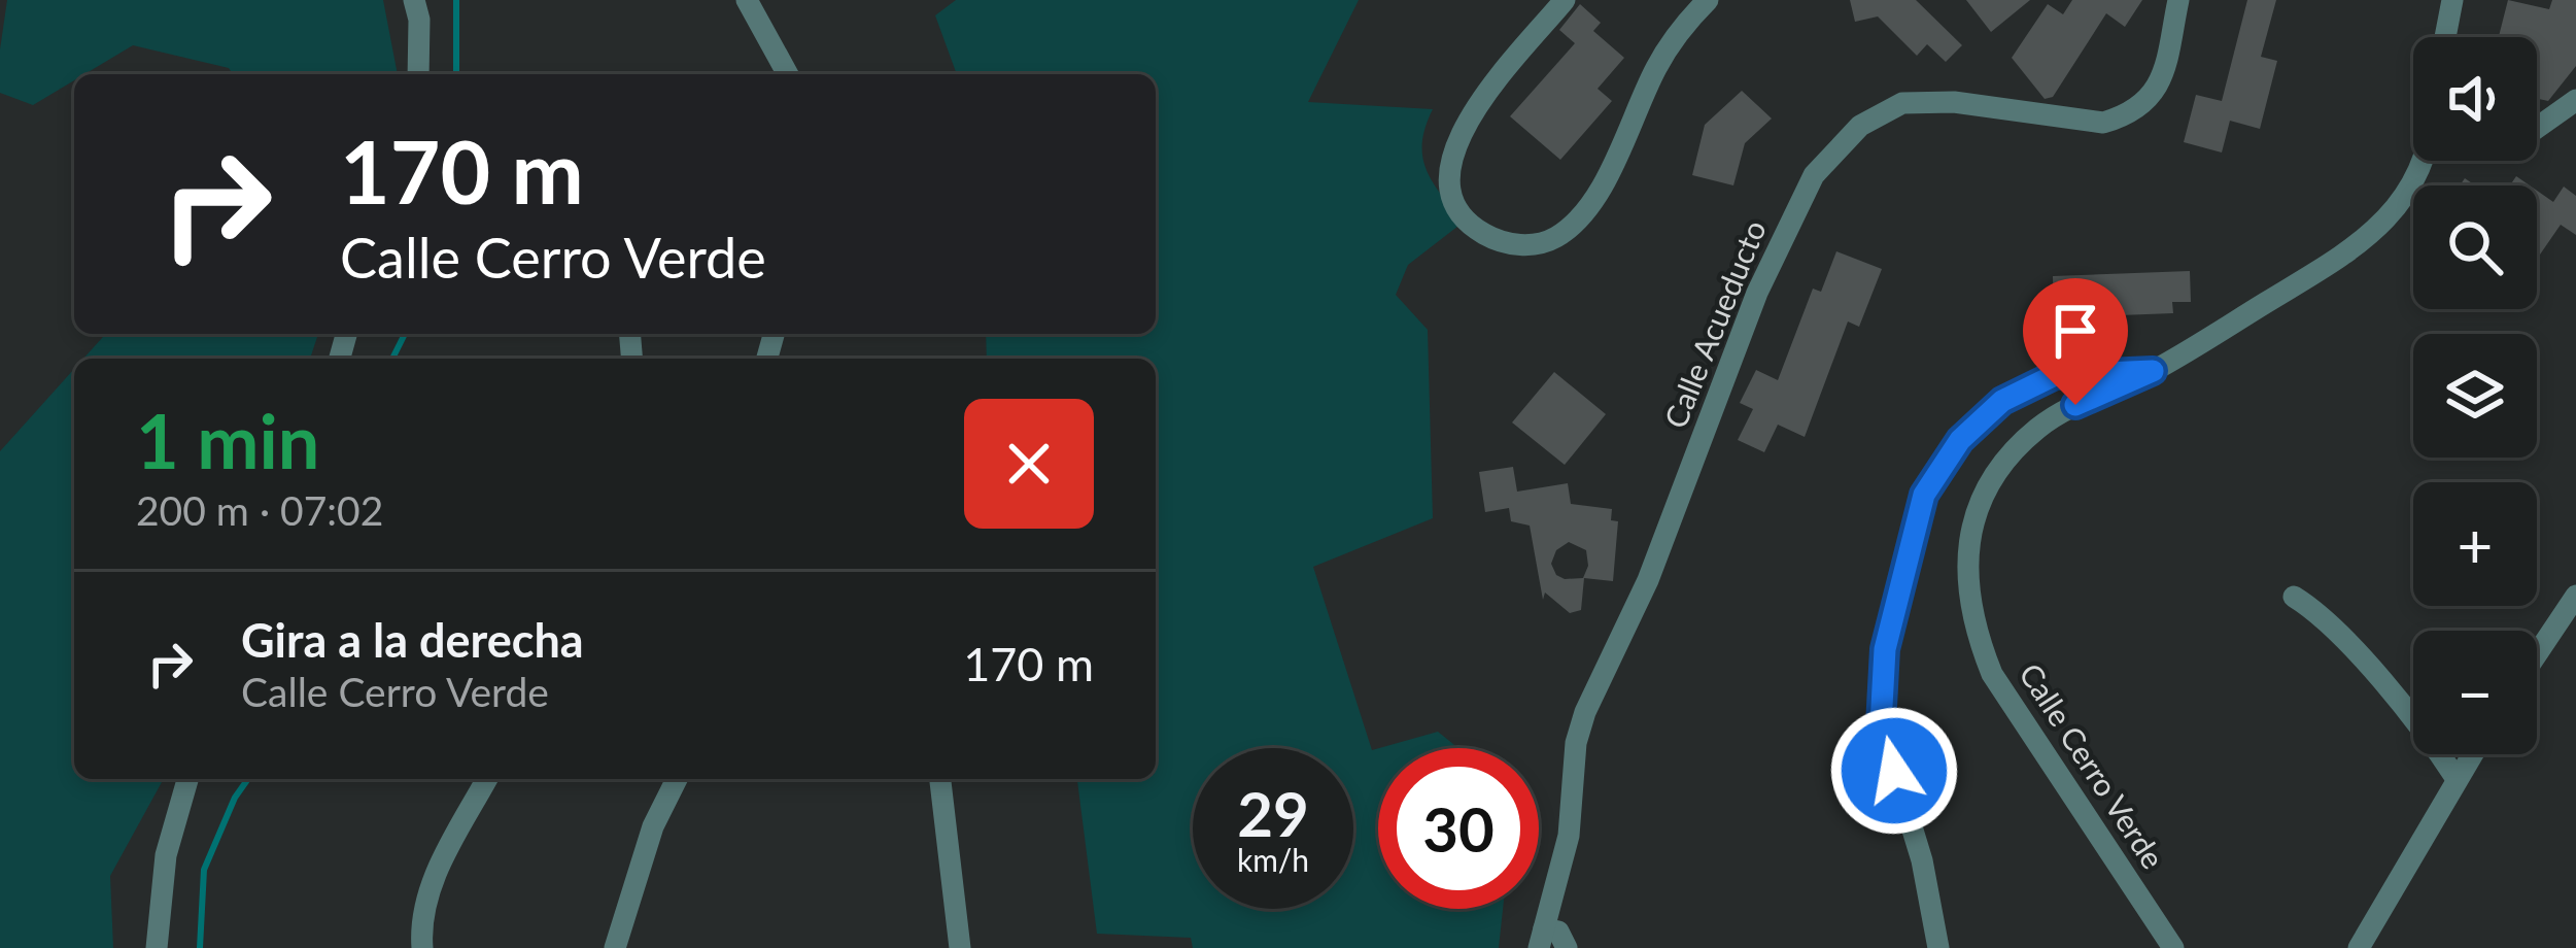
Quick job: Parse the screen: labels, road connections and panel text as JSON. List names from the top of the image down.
{
  "streets": {
    "street": ["Calle Acueducto", "Calle Cerro Verde"]
  },
  "page": {
    "map_buttons": ["+", "−"],
    "turn": ["170 m", "Calle Cerro Verde"],
    "heading": ["1 min", "200 m · 07:02"],
    "list": [
      {
        "name": "Gira a la derecha",
        "note": "Calle Cerro Verde",
        "value": "170 m"
      }
    ],
    "speed": "29 km/h",
    "limit": "30"
  }
}
